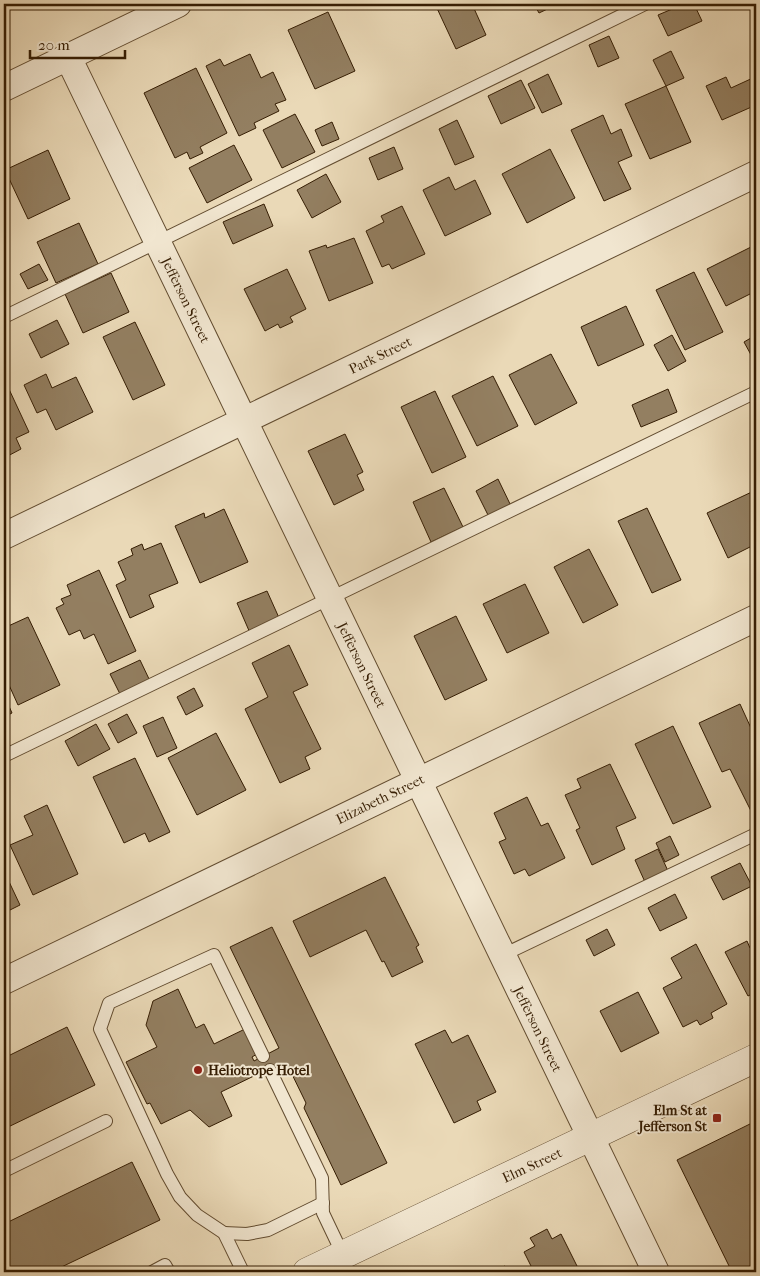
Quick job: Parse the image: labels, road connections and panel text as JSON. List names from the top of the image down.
{
  "streets": {
    "street": [
      "Jefferson Street",
      "Park Street",
      "Elizabeth Street",
      "Elm Street"
    ]
  },
  "crossings": [
    ["Jefferson Street", "Park Street"],
    ["Jefferson Street", "Elizabeth Street"],
    ["Jefferson Street", "Elm Street"]
  ],
  "places": {
    "other": ["Heliotrope Hotel"],
    "transit": ["Elm St at Jefferson St"]
  },
  "scale_bar": "20 m"
}
